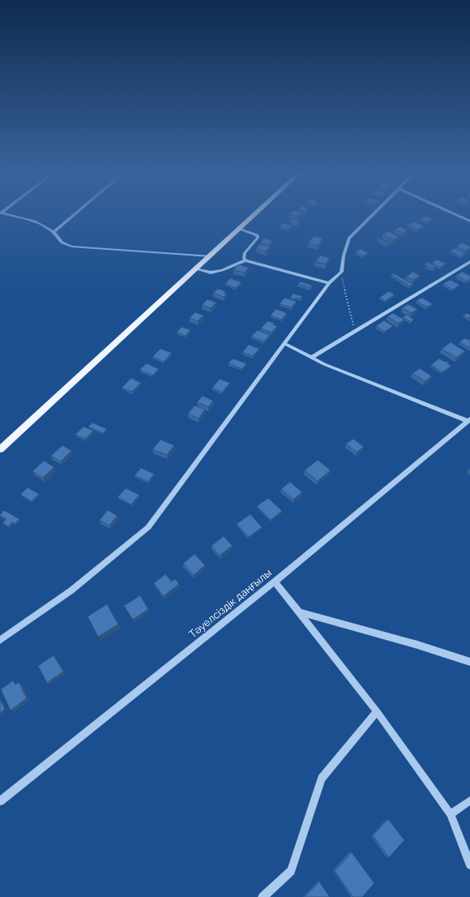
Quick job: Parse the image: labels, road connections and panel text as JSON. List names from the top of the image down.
{
  "streets": {
    "street": ["Тәуелсіздік даңғылы"]
  }
}
